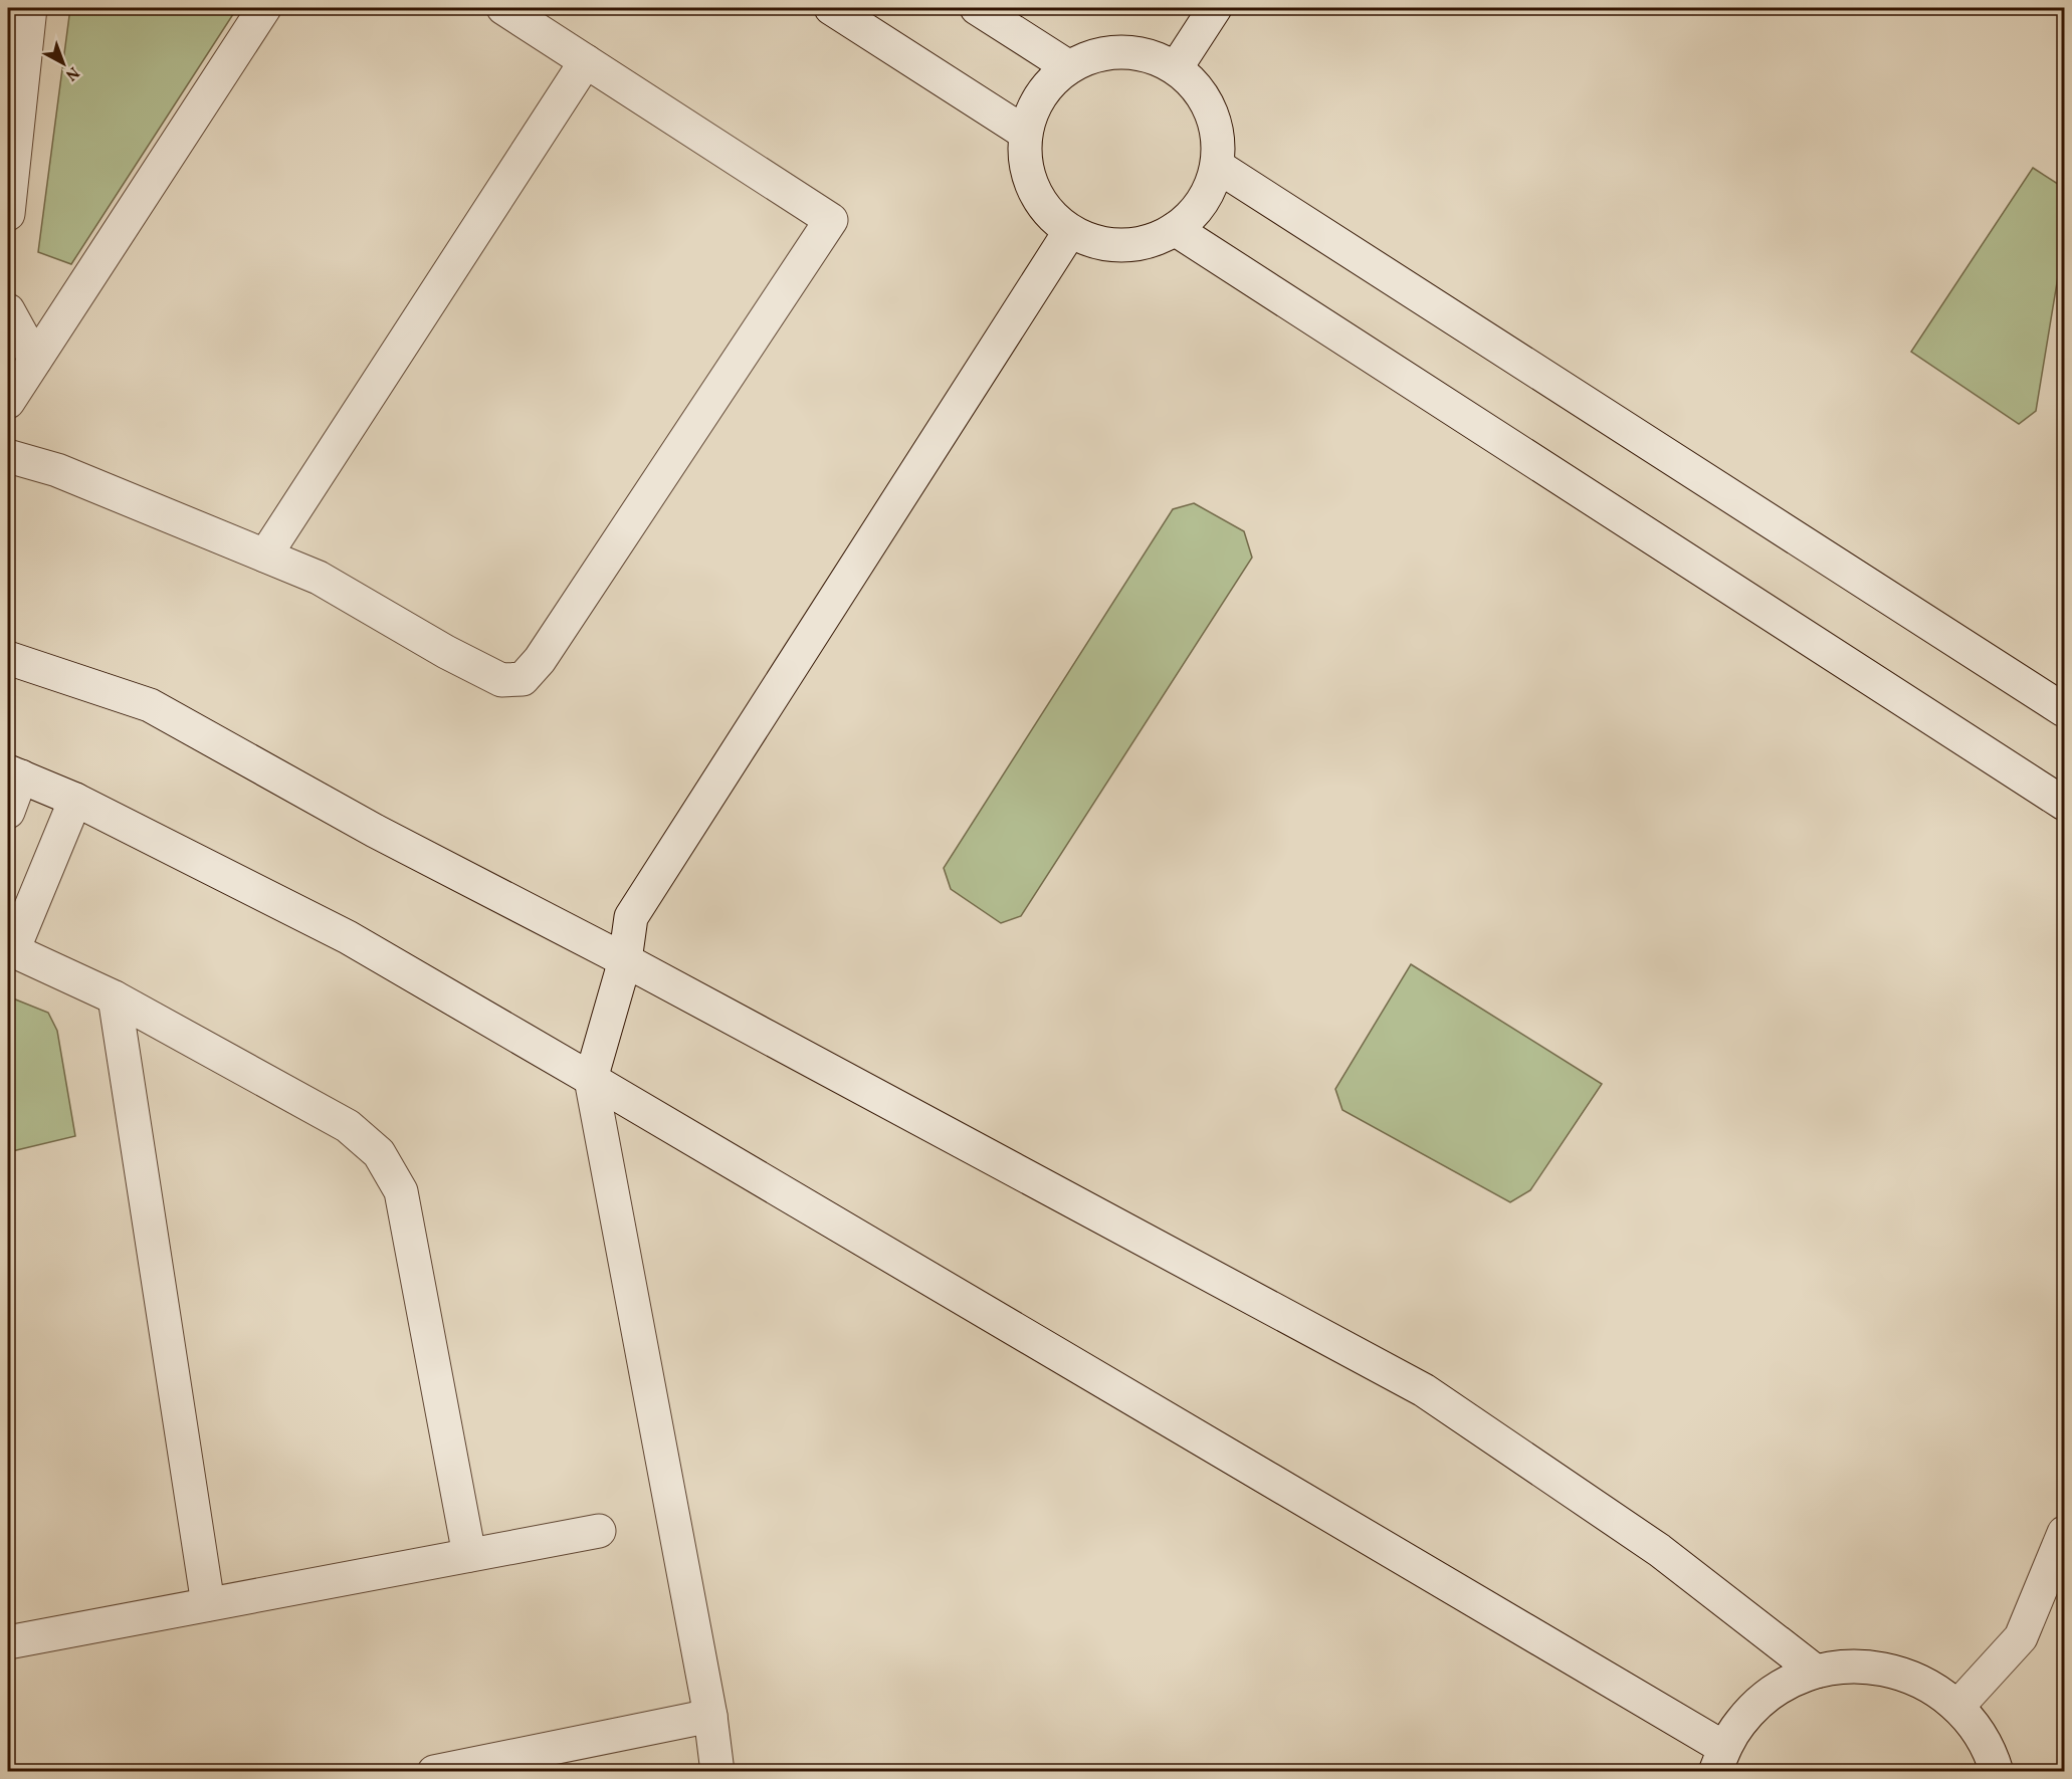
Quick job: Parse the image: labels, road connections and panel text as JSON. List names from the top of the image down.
{
  "north": "bottom right"
}
